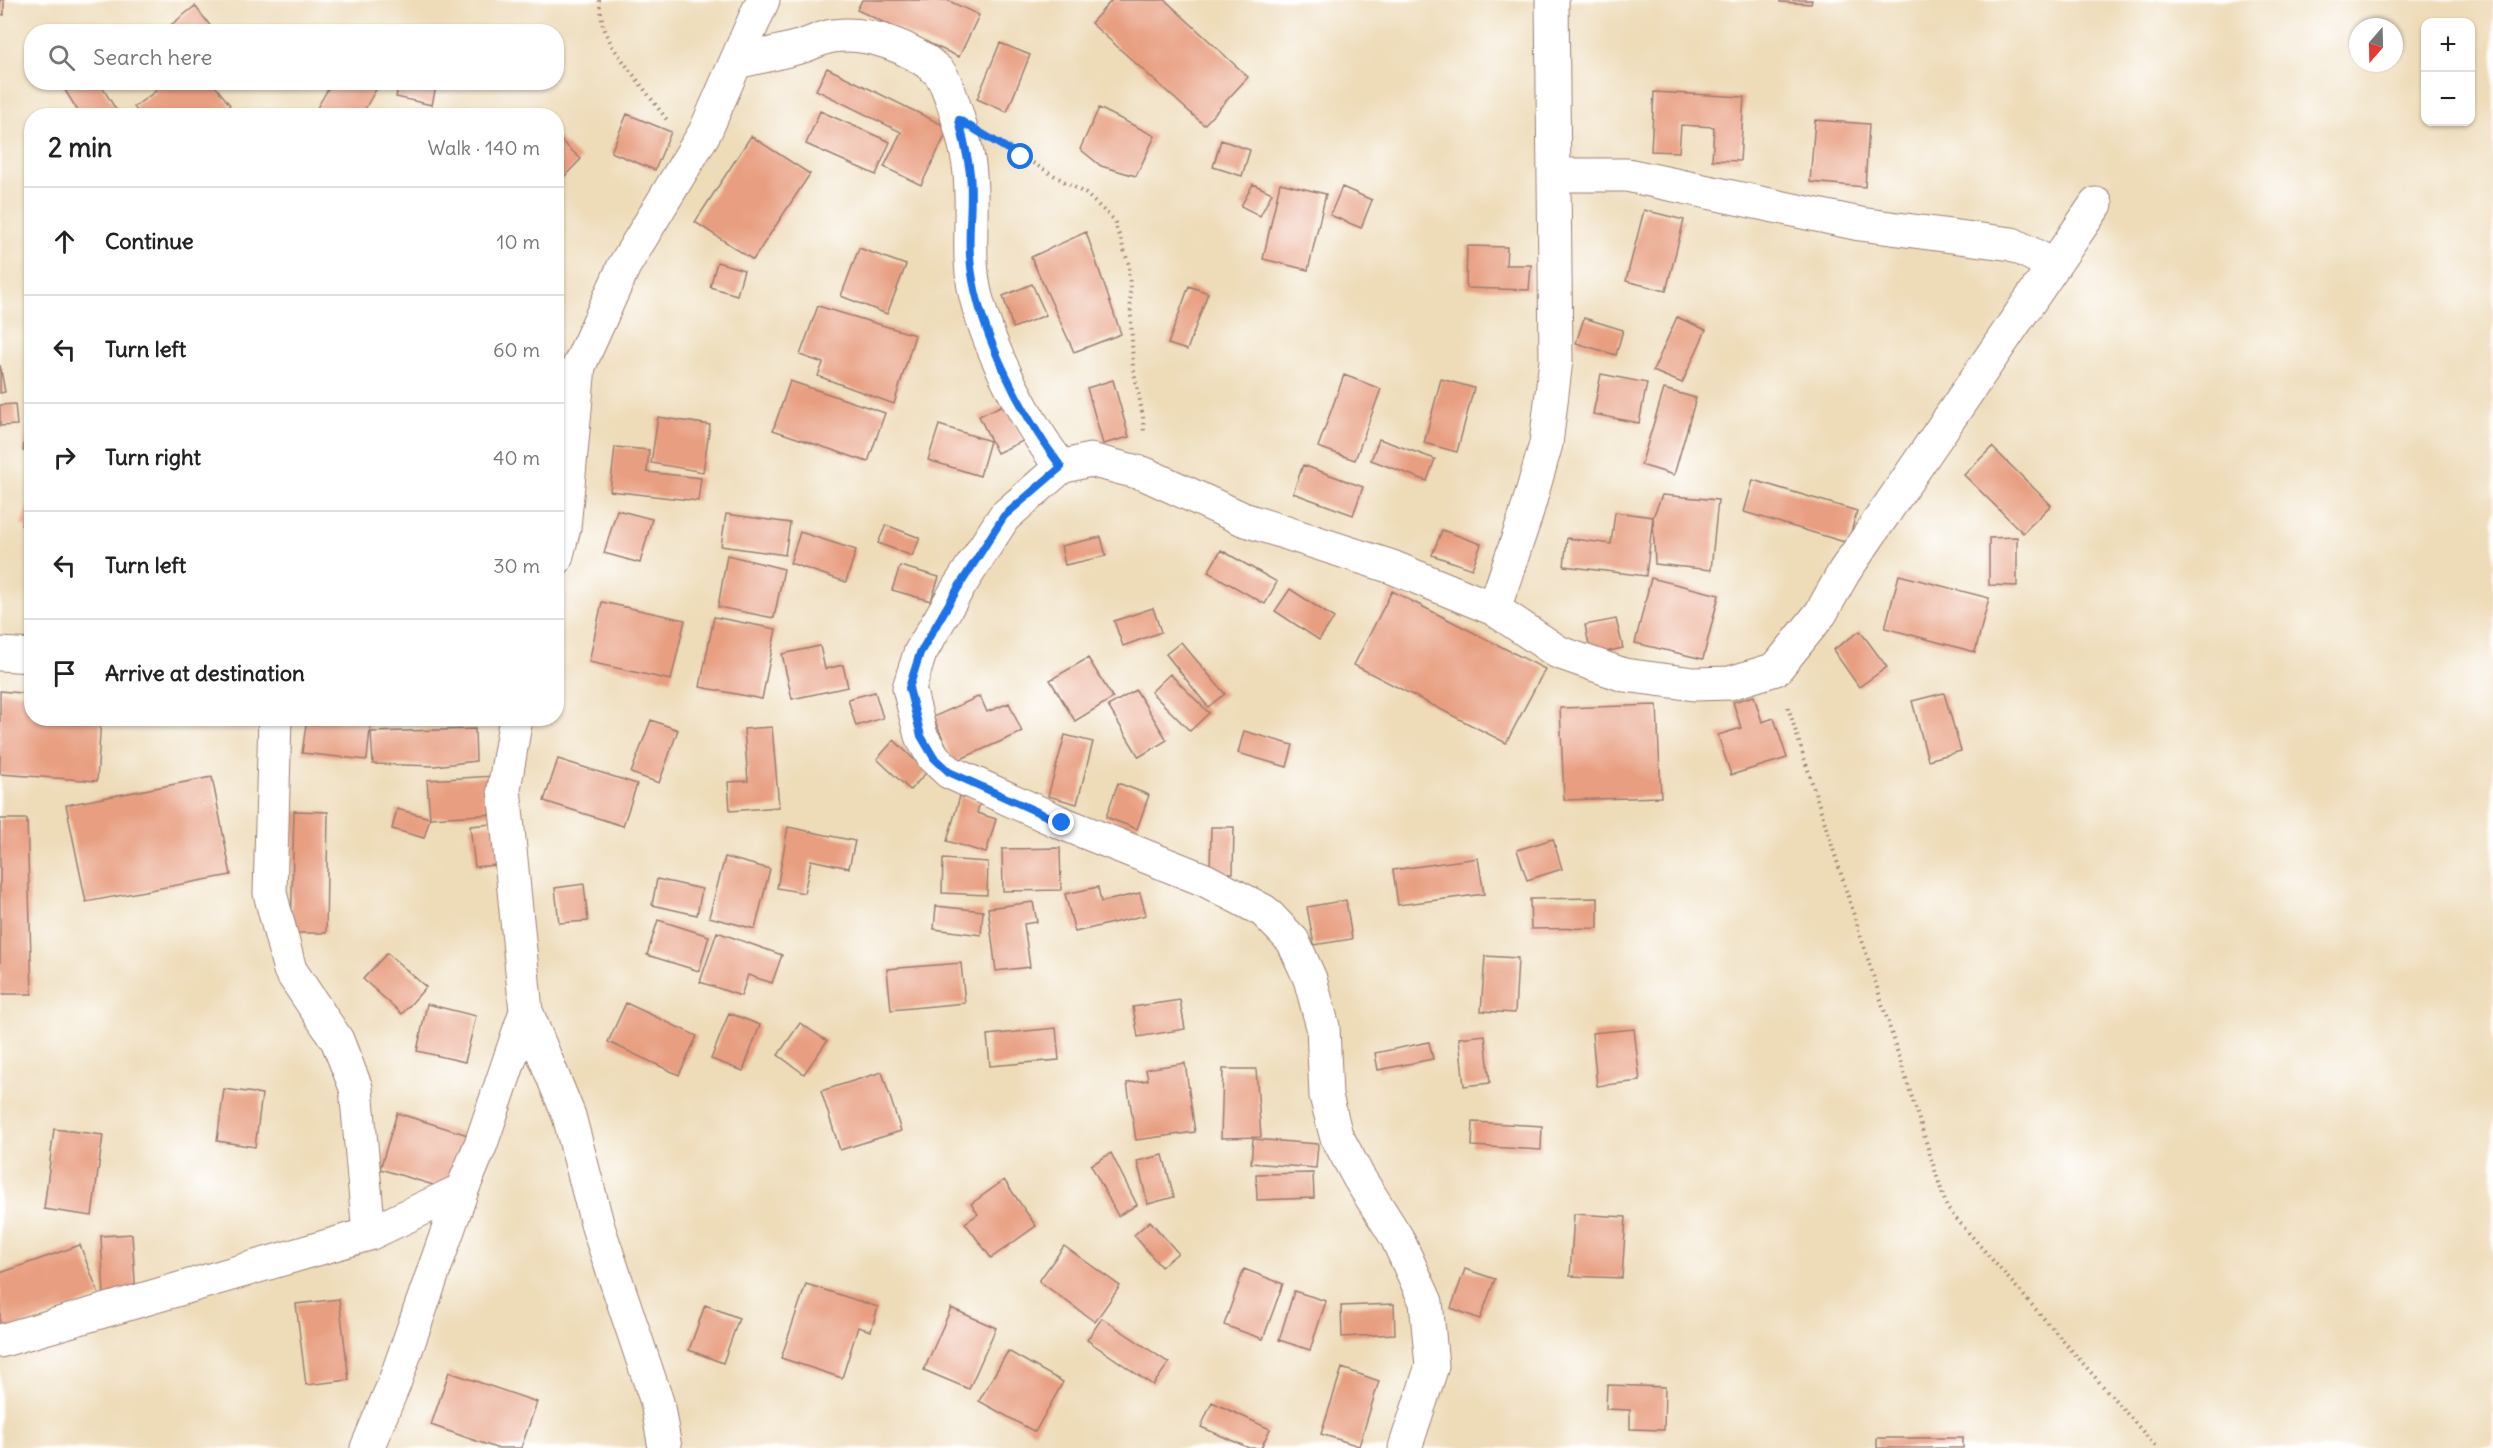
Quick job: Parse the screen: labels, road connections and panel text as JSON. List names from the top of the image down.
{
  "north": "bottom",
  "page": {
    "map_buttons": ["+", "−"],
    "search": "Search here",
    "heading": ["2 min", "Walk · 140 m"],
    "list": [
      ["Continue", "10 m"],
      ["Turn left", "60 m"],
      ["Turn right", "40 m"],
      ["Turn left", "30 m"],
      "Arrive at destination"
    ]
  }
}
